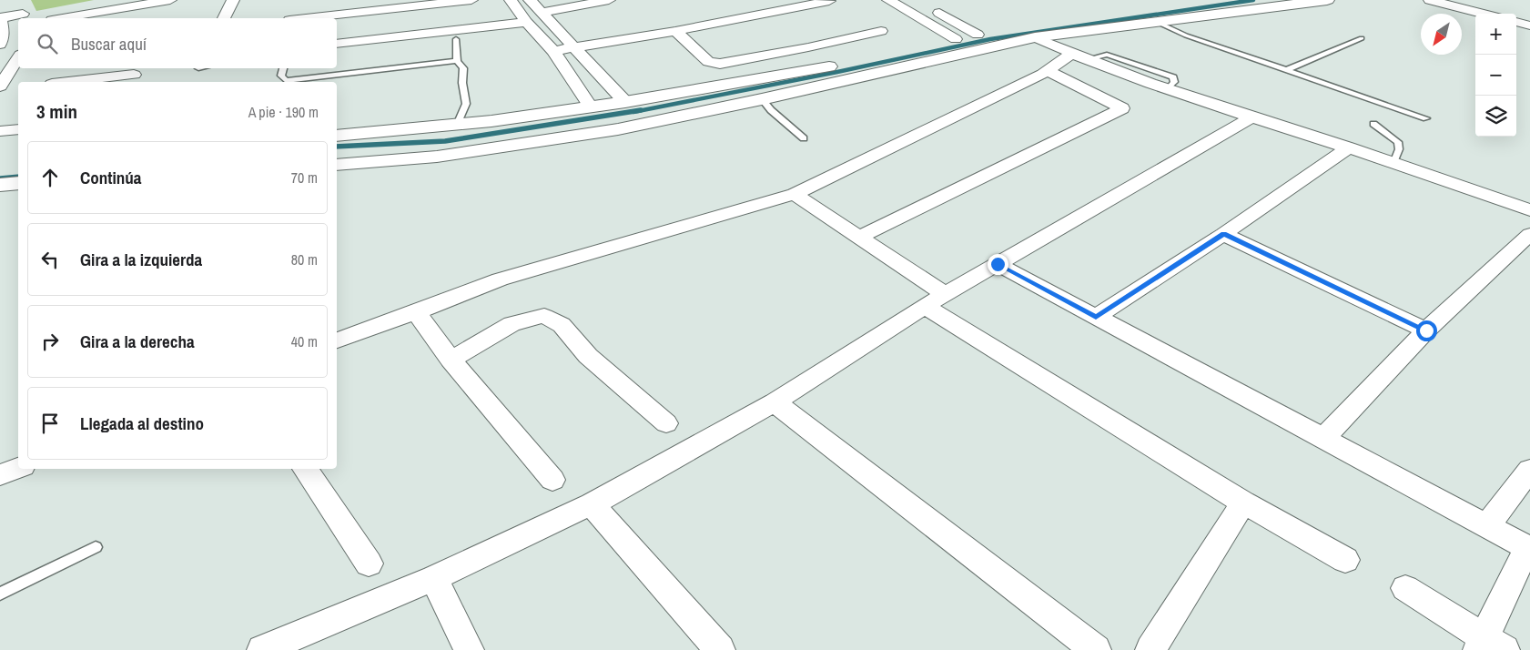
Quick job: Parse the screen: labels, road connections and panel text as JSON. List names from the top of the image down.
{
  "north": "bottom left",
  "page": {
    "map_buttons": ["+", "−"],
    "search": "Buscar aquí",
    "heading": ["3 min", "A pie · 190 m"],
    "list": [
      ["Continúa", "70 m"],
      ["Gira a la izquierda", "80 m"],
      ["Gira a la derecha", "40 m"],
      "Llegada al destino"
    ]
  }
}
